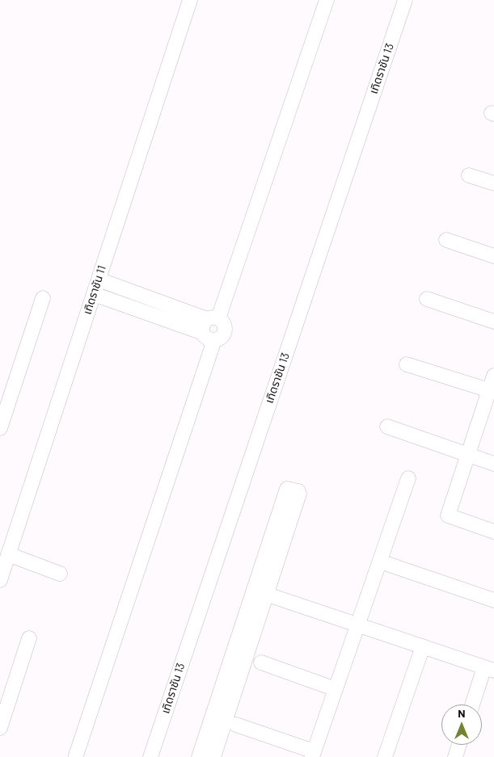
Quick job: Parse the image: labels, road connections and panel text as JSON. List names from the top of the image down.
{
  "streets": {
    "street": ["เทิดราชัน 13", "เทิดราชัน 11"]
  },
  "north": "top"
}
